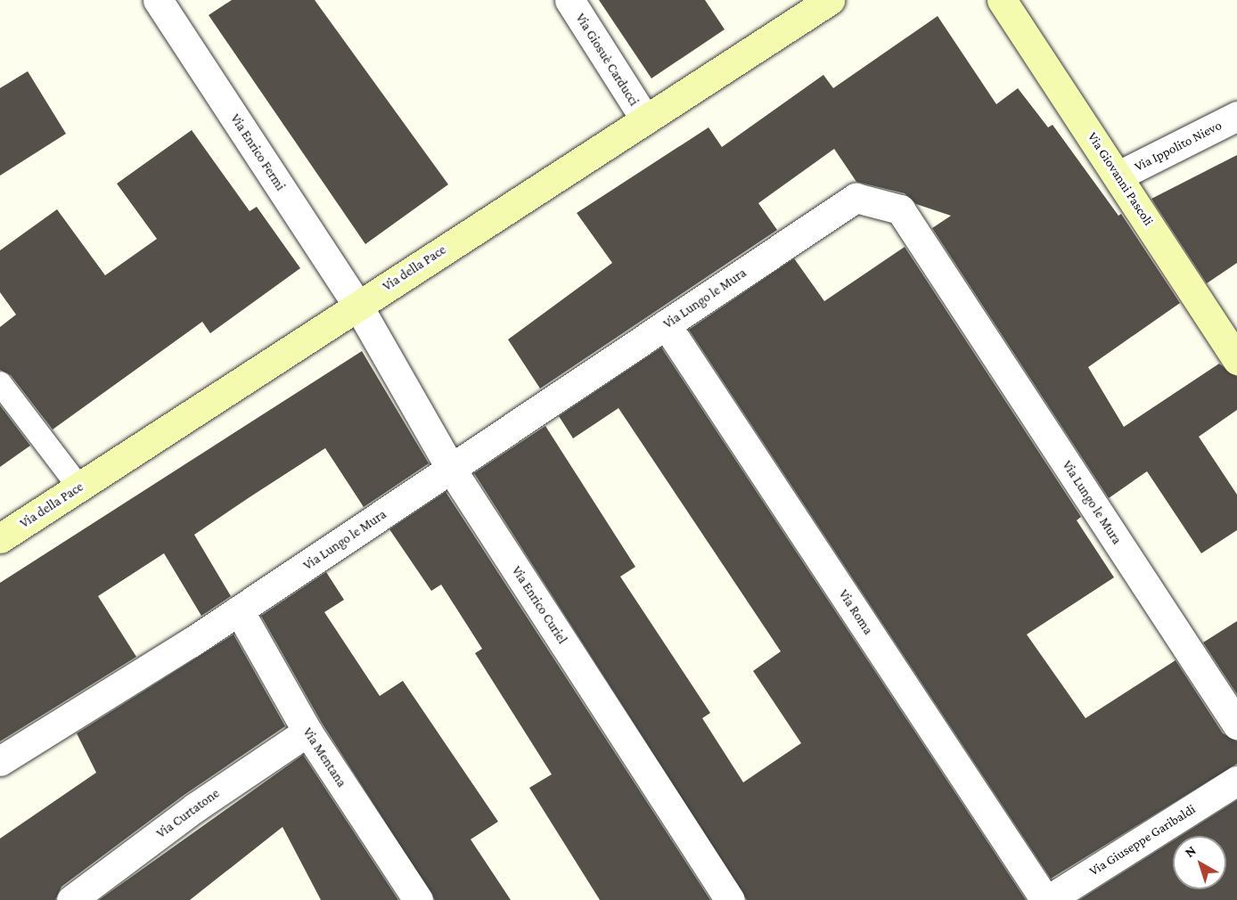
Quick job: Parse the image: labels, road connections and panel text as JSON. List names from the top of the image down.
{
  "streets": {
    "main road": ["Via Giovanni Pascoli", "Via della Pace"],
    "street": [
      "Via Giosuè Carducci",
      "Via Ippolito Nievo",
      "Via Enrico Fermi",
      "Via Lungo le Mura",
      "Via Enrico Curiel",
      "Via Roma",
      "Via Mentana",
      "Via Curtatone",
      "Via Giuseppe Garibaldi"
    ]
  },
  "crossings": [
    ["Via Giosuè Carducci", "Via della Pace"],
    ["Via Ippolito Nievo", "Via Giovanni Pascoli"],
    ["Via Enrico Fermi", "Via della Pace"],
    ["Via Enrico Fermi", "Via Enrico Curiel"],
    ["Via della Pace", "Via Enrico Curiel"],
    ["Via Lungo le Mura", "Via Enrico Curiel"],
    ["Via Lungo le Mura", "Via Roma"],
    ["Via Lungo le Mura", "Via Mentana"],
    ["Via Roma", "Via Giuseppe Garibaldi"],
    ["Via Mentana", "Via Curtatone"]
  ],
  "north": "top left"
}
